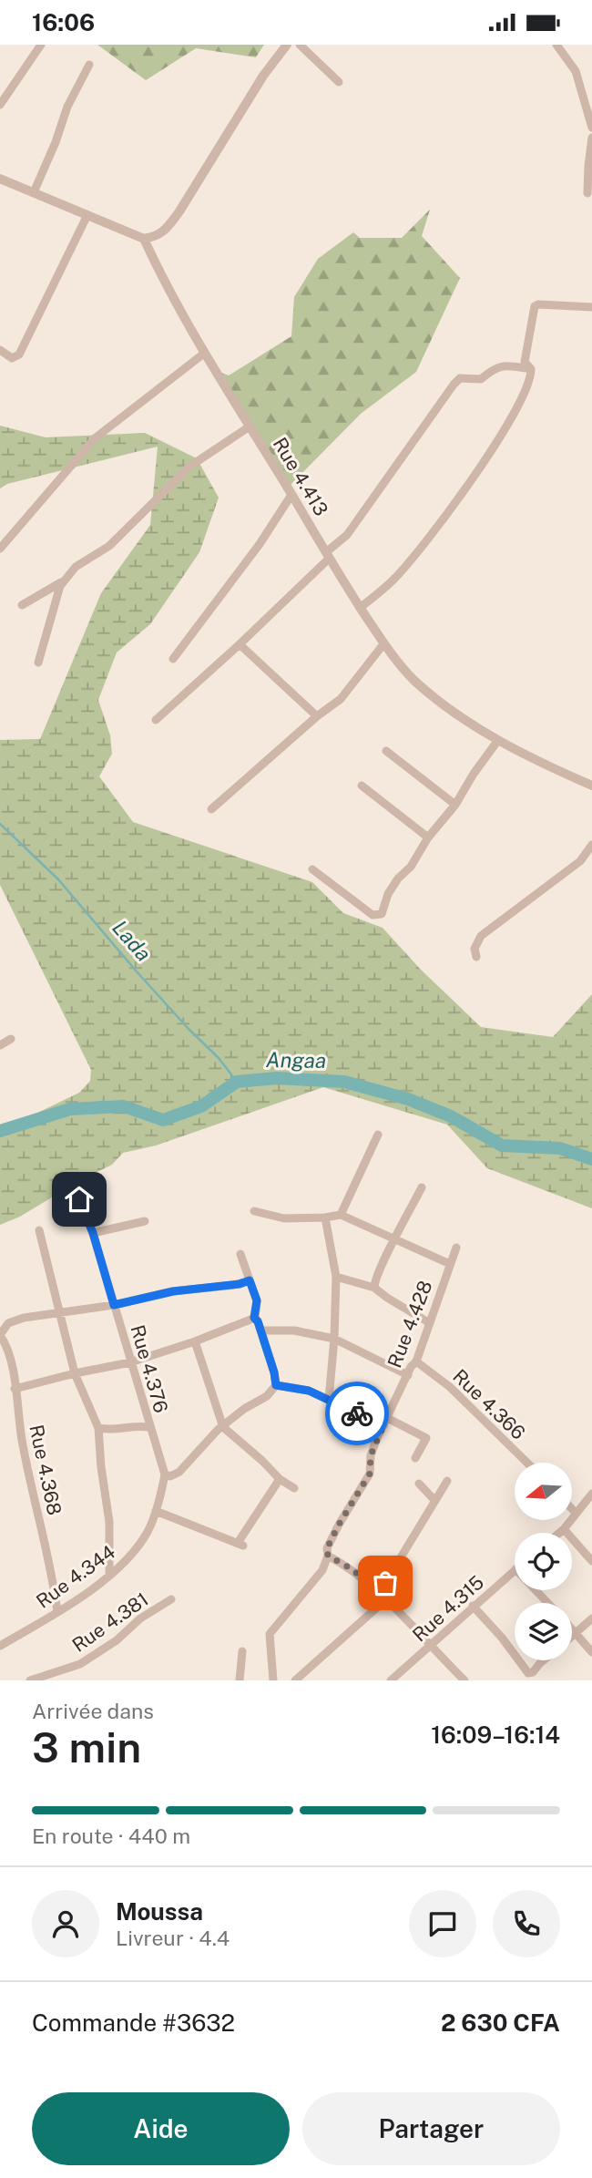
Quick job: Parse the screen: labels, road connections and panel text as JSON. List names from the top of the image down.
{
  "streets": {
    "street": [
      "Rue 4.413",
      "Rue 4.428",
      "Rue 4.376",
      "Rue 4.366",
      "Rue 4.368",
      "Rue 4.344",
      "Rue 4.315",
      "Rue 4.381"
    ]
  },
  "crossings": [
    ["Rue 4.428", "Rue 4.366"],
    ["Rue 4.376", "Rue 4.344"],
    ["Rue 4.368", "Rue 4.344"]
  ],
  "water": ["Lada", "Angaa"],
  "north": "left",
  "page": {
    "status": "16:06",
    "heading": ["3 min", "Arrivée dans", "16:09–16:14"],
    "panel": [
      "Moussa",
      "Livreur · 4.4",
      "Commande #3632",
      "2 630 CFA"
    ],
    "bar": "En route · 440 m",
    "buttons": ["Aide", "Partager"]
  }
}
